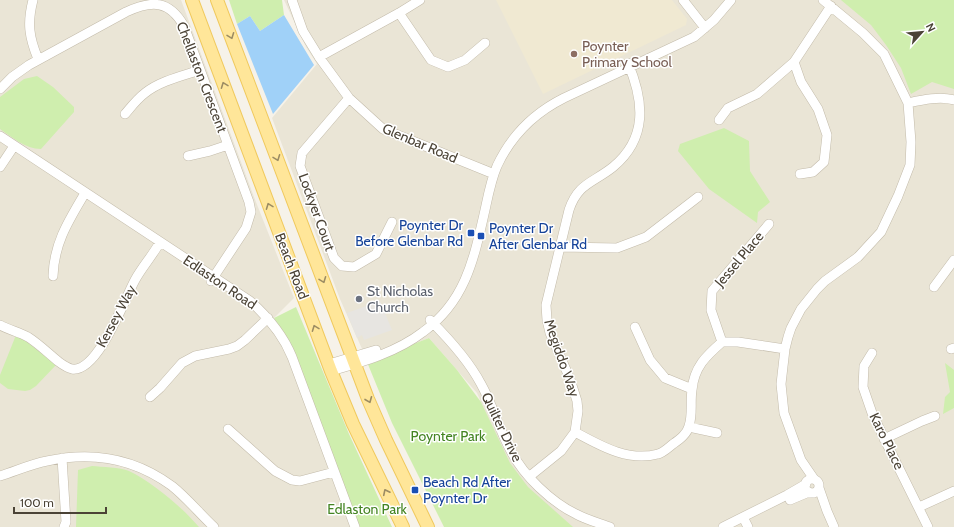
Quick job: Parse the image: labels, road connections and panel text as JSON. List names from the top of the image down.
{
  "streets": {
    "main road": ["Beach Road"],
    "street": [
      "Chellaston Crescent",
      "Glenbar Road",
      "Lockyer Court",
      "Jessel Place",
      "Edlaston Road",
      "Kersey Way",
      "Megiddo Way",
      "Quilter Drive",
      "Karo Place"
    ]
  },
  "crossings": [
    ["Chellaston Crescent", "Edlaston Road"],
    ["Glenbar Road", "Lockyer Court"],
    ["Edlaston Road", "Kersey Way"],
    ["Megiddo Way", "Quilter Drive"]
  ],
  "parks": ["Poynter Park", "Edlaston Park"],
  "places": {
    "other": ["Poynter Primary School", "St Nicholas Church"],
    "transit": ["Poynter Dr Before Glenbar Rd", "Poynter Dr After Glenbar Rd", "Beach Rd After Poynter Dr"]
  },
  "scale_bar": "100 m",
  "north": "top right"
}
